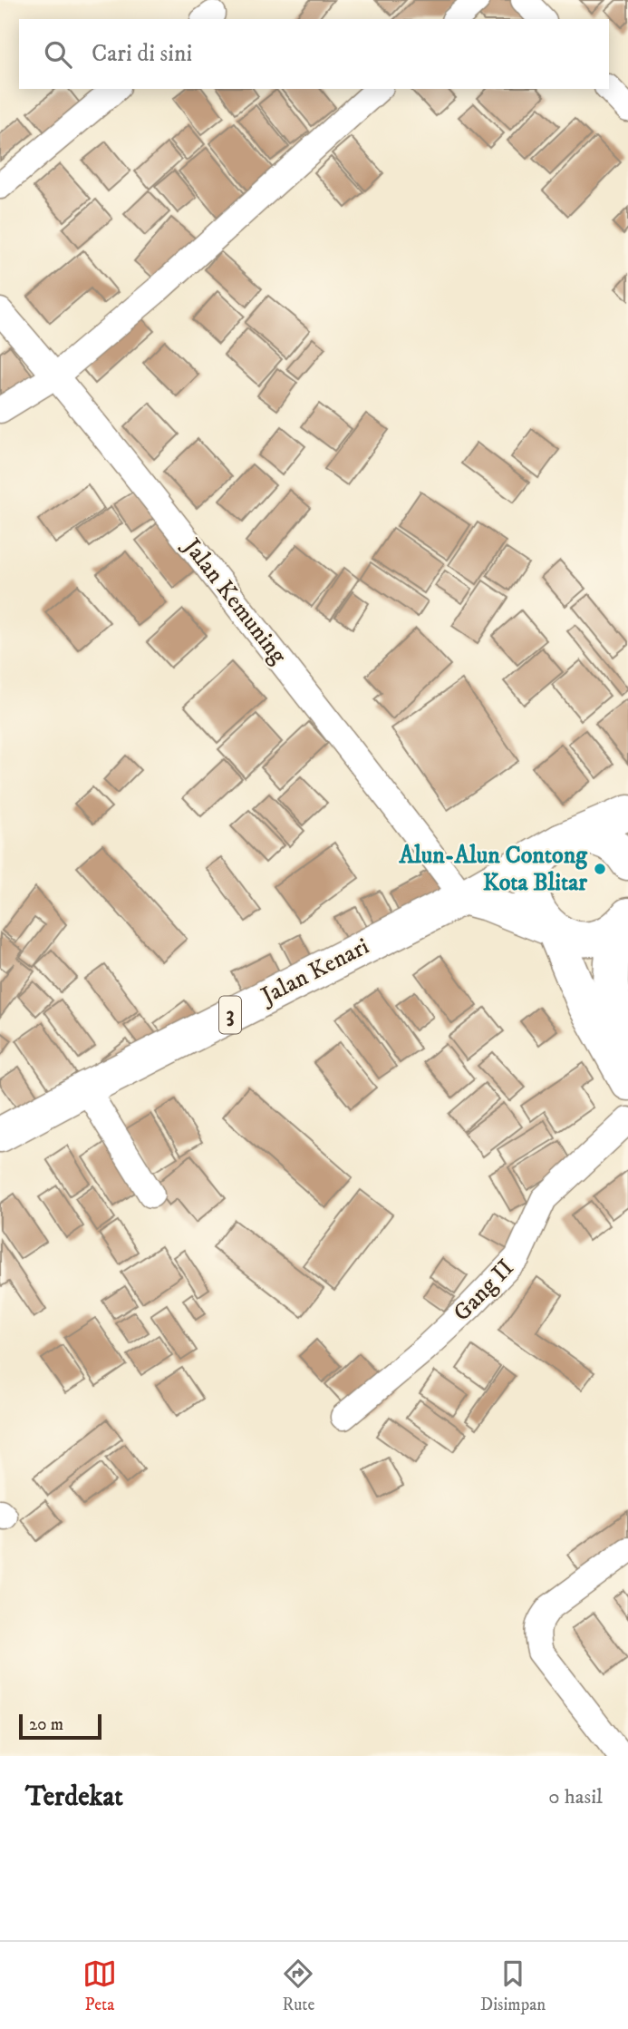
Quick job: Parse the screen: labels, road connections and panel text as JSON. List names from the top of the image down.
{
  "streets": {
    "main road": ["Jalan Kenari", "3"],
    "street": ["Jalan Kemuning", "Gang II"]
  },
  "crossings": [
    ["Jalan Kemuning", "Jalan Kenari"],
    ["Jalan Kemuning", "3"],
    ["Jalan Kenari", "3"]
  ],
  "places": ["Alun-Alun Contong Kota Blitar"],
  "scale_bar": "20 m",
  "page": {
    "search": "Cari di sini",
    "scale": "20 m",
    "heading": ["Terdekat", "0 hasil"],
    "nav": ["Peta", "Rute", "Disimpan"]
  }
}
